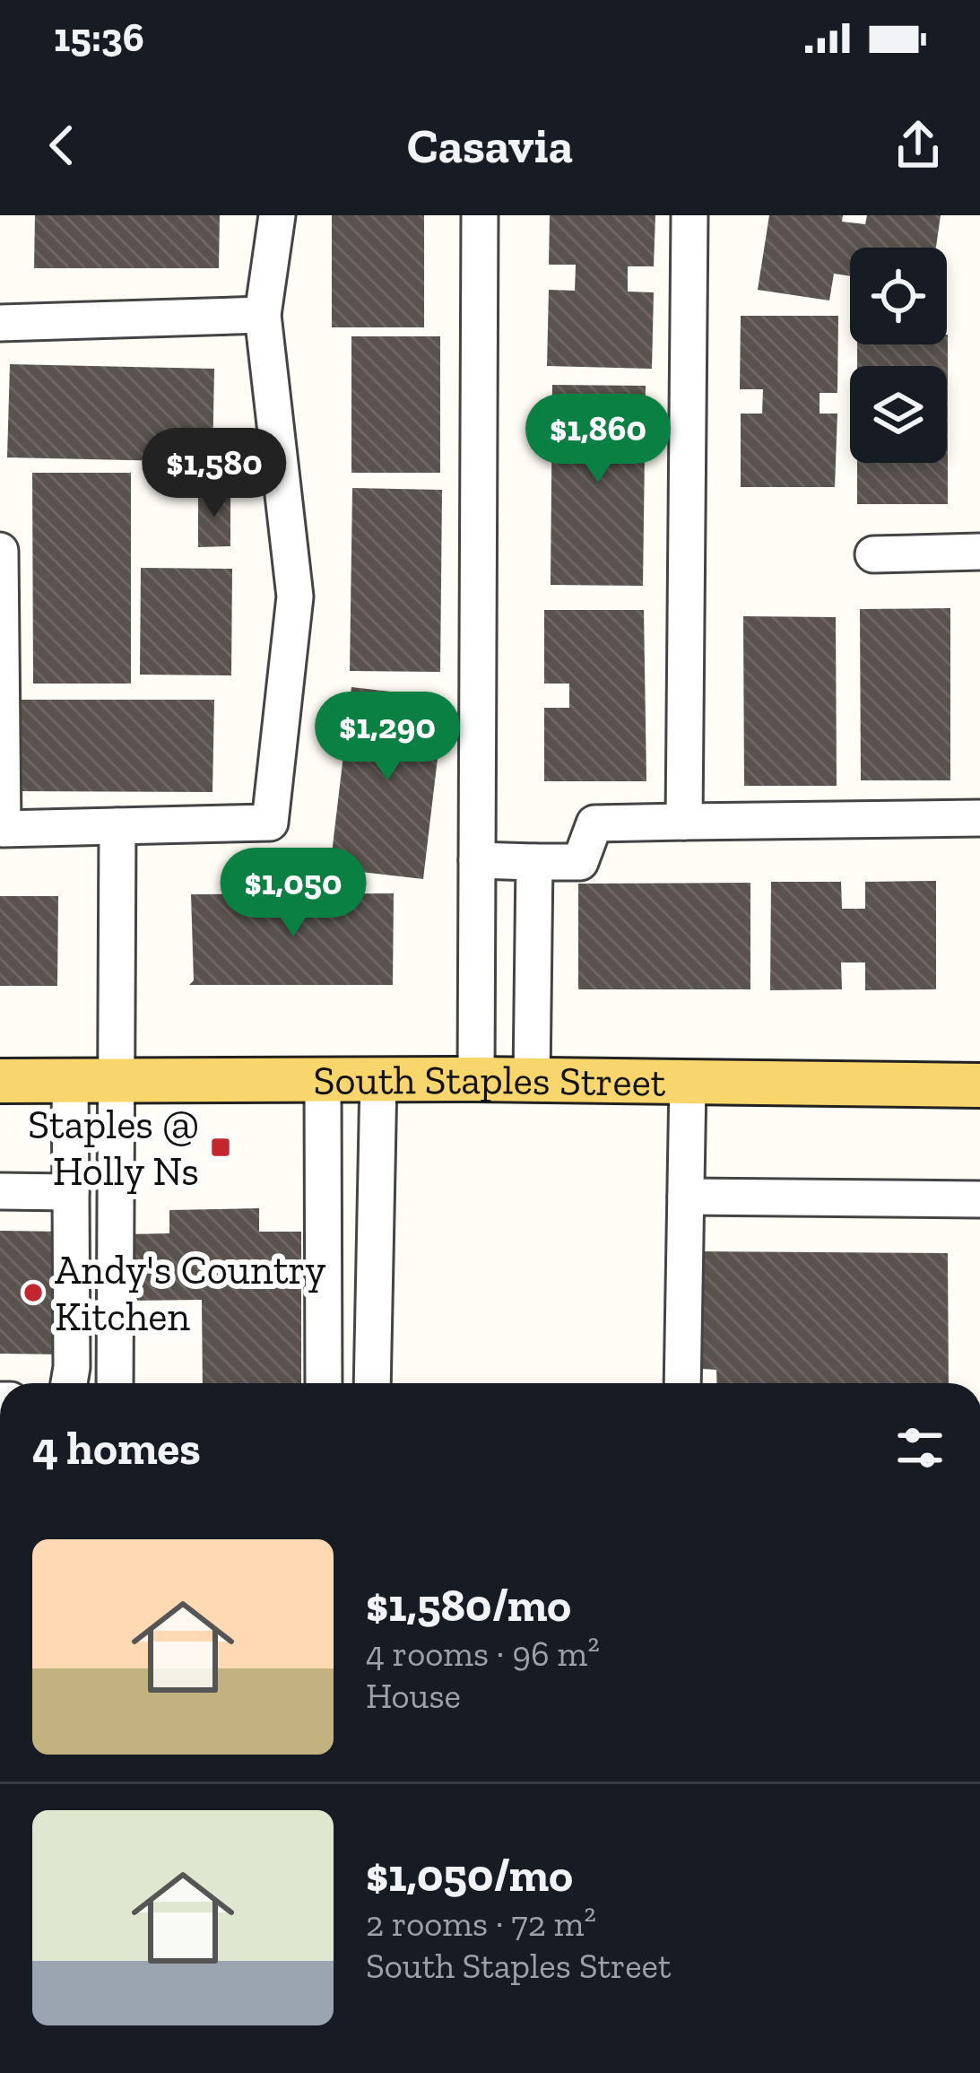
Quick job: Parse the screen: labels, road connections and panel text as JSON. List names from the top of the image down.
{
  "streets": {
    "main road": ["South Staples Street"]
  },
  "places": {
    "transit": ["Staples @ Holly Ns"],
    "other": ["Andy's Country Kitchen"]
  },
  "page": {
    "status": "15:36",
    "header": "Casavia",
    "price": [
      "$1,860",
      "$1,580",
      "$1,290",
      "$1,050"
    ],
    "heading": "4 homes",
    "list": [
      {
        "name": "$1,580/mo",
        "note": "4 rooms · 96 m² · House"
      },
      {
        "name": "$1,050/mo",
        "note": "2 rooms · 72 m² · South Staples Street"
      }
    ]
  }
}
